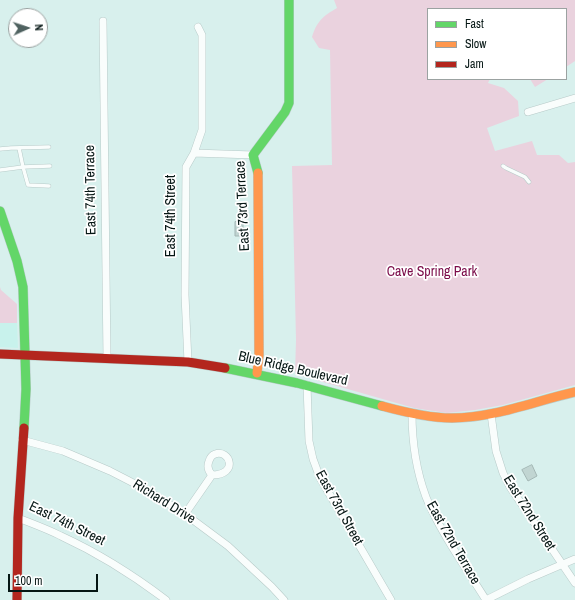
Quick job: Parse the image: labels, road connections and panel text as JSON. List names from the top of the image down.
{
  "streets": {
    "street": [
      "East 74th Terrace",
      "East 73rd Terrace",
      "East 74th Street",
      "Blue Ridge Boulevard",
      "Richard Drive",
      "East 73rd Street",
      "East 72nd Street",
      "East 72nd Terrace"
    ]
  },
  "crossings": [
    ["East 74th Terrace", "Blue Ridge Boulevard"],
    ["East 73rd Terrace", "Blue Ridge Boulevard"],
    ["East 74th Street", "Blue Ridge Boulevard"],
    ["East 74th Street", "Richard Drive"],
    ["Blue Ridge Boulevard", "East 73rd Street"],
    ["Blue Ridge Boulevard", "East 72nd Street"],
    ["Blue Ridge Boulevard", "East 72nd Terrace"]
  ],
  "parks": ["Cave Spring Park"],
  "legend": ["Fast", "Slow", "Jam"],
  "scale_bar": "100 m",
  "north": "right"
}
